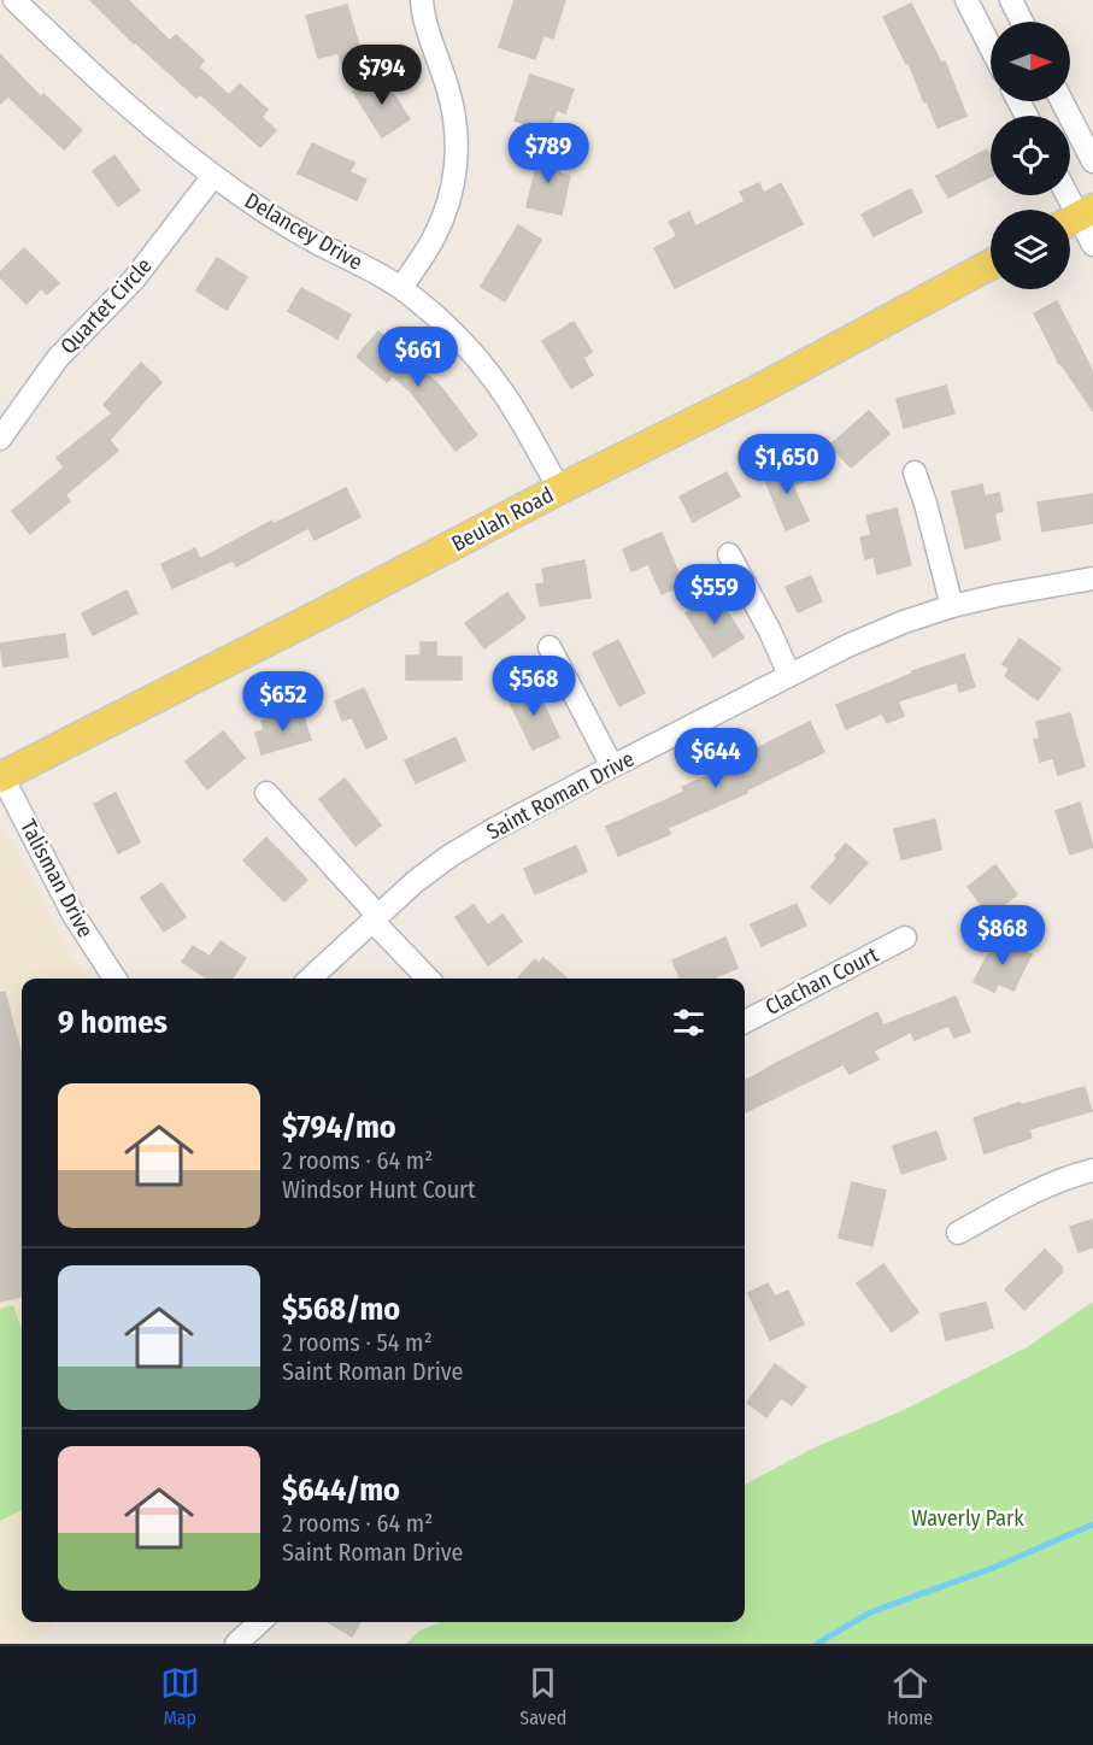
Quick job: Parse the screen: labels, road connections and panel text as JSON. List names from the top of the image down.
{
  "streets": {
    "main road": ["Beulah Road"],
    "street": [
      "Delancey Drive",
      "Quartet Circle",
      "Saint Roman Drive",
      "Talisman Drive",
      "Clachan Court"
    ]
  },
  "crossings": [
    ["Delancey Drive", "Quartet Circle"],
    ["Delancey Drive", "Beulah Road"],
    ["Beulah Road", "Talisman Drive"]
  ],
  "parks": ["Waverly Park"],
  "north": "right",
  "page": {
    "price": [
      "$794",
      "$789",
      "$661",
      "$1,650",
      "$559",
      "$568",
      "$652",
      "$644",
      "$868"
    ],
    "heading": "9 homes",
    "list": [
      {
        "name": "$794/mo",
        "note": "2 rooms · 64 m² · Windsor Hunt Court"
      },
      {
        "name": "$568/mo",
        "note": "2 rooms · 54 m² · Saint Roman Drive"
      },
      {
        "name": "$644/mo",
        "note": "2 rooms · 64 m² · Saint Roman Drive"
      }
    ],
    "tabs": ["Map", "Saved", "Home"]
  }
}
